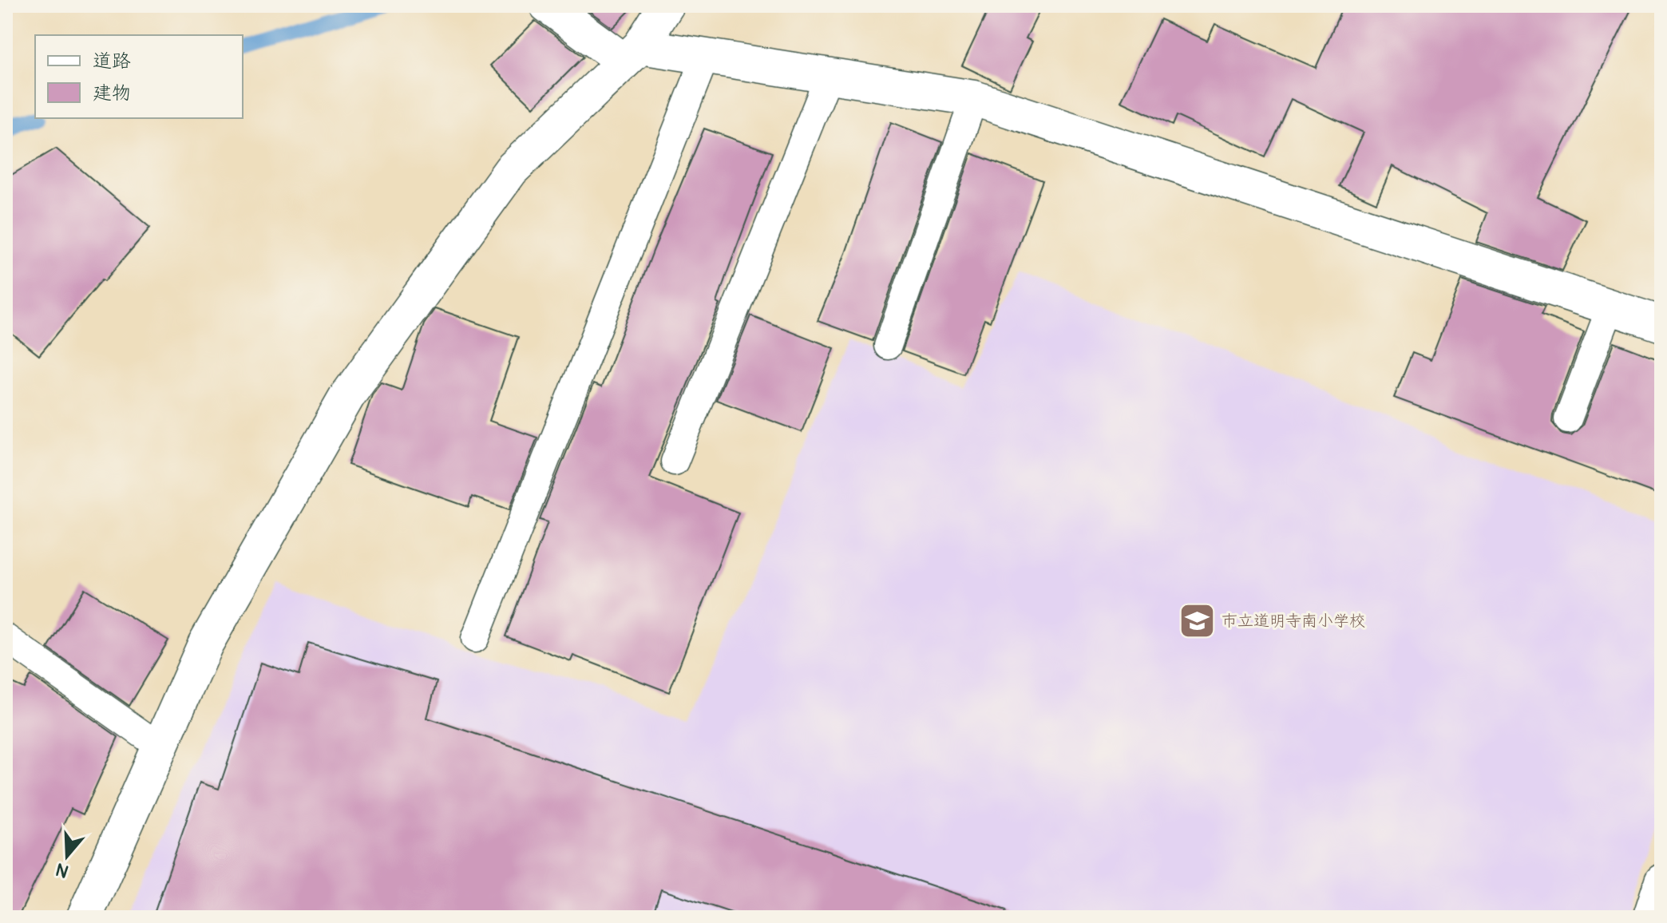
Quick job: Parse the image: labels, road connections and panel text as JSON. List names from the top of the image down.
{
  "places": {
    "school or university": ["市立道明寺南小学校"]
  },
  "legend": ["道路", "建物"],
  "north": "bottom"
}
